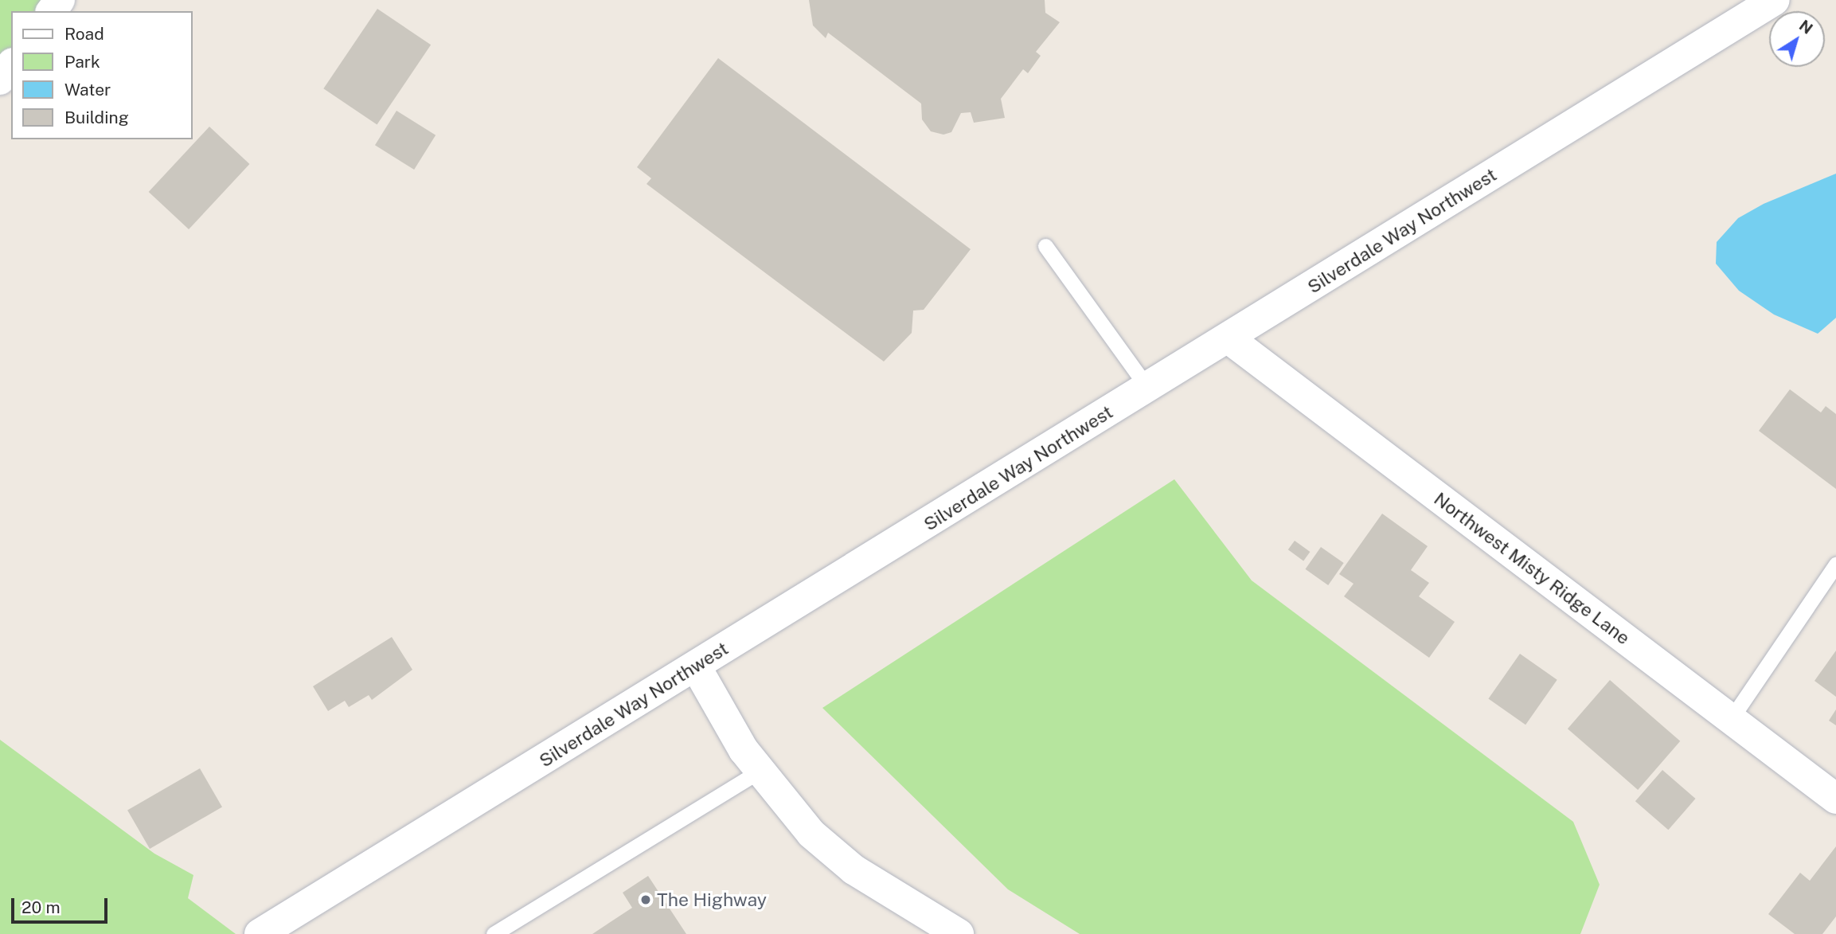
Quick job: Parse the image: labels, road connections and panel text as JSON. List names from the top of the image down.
{
  "streets": {
    "main road": ["Silverdale Way Northwest", "Northwest Misty Ridge Lane"]
  },
  "crossings": [
    ["Silverdale Way Northwest", "Northwest Misty Ridge Lane"]
  ],
  "places": ["The Highway"],
  "legend": [
    "Road",
    "Park",
    "Water",
    "Building"
  ],
  "scale_bar": "20 m",
  "north": "top right"
}
